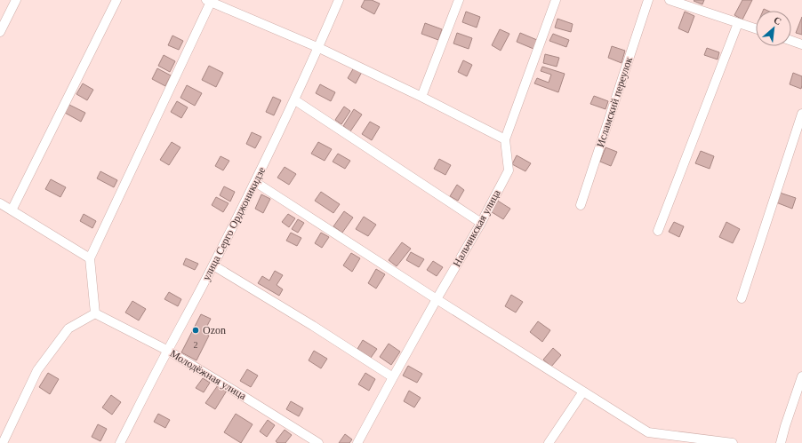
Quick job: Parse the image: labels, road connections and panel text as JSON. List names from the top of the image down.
{
  "streets": {
    "street": [
      "Исламский переулок",
      "улица Серго Орджоникидзе",
      "Нальчикская улица",
      "Молодёжная улица"
    ]
  },
  "crossings": [
    ["улица Серго Орджоникидзе", "Молодёжная улица"]
  ],
  "places": ["Ozon"],
  "house_numbers": ["2"],
  "north": "top right"
}
